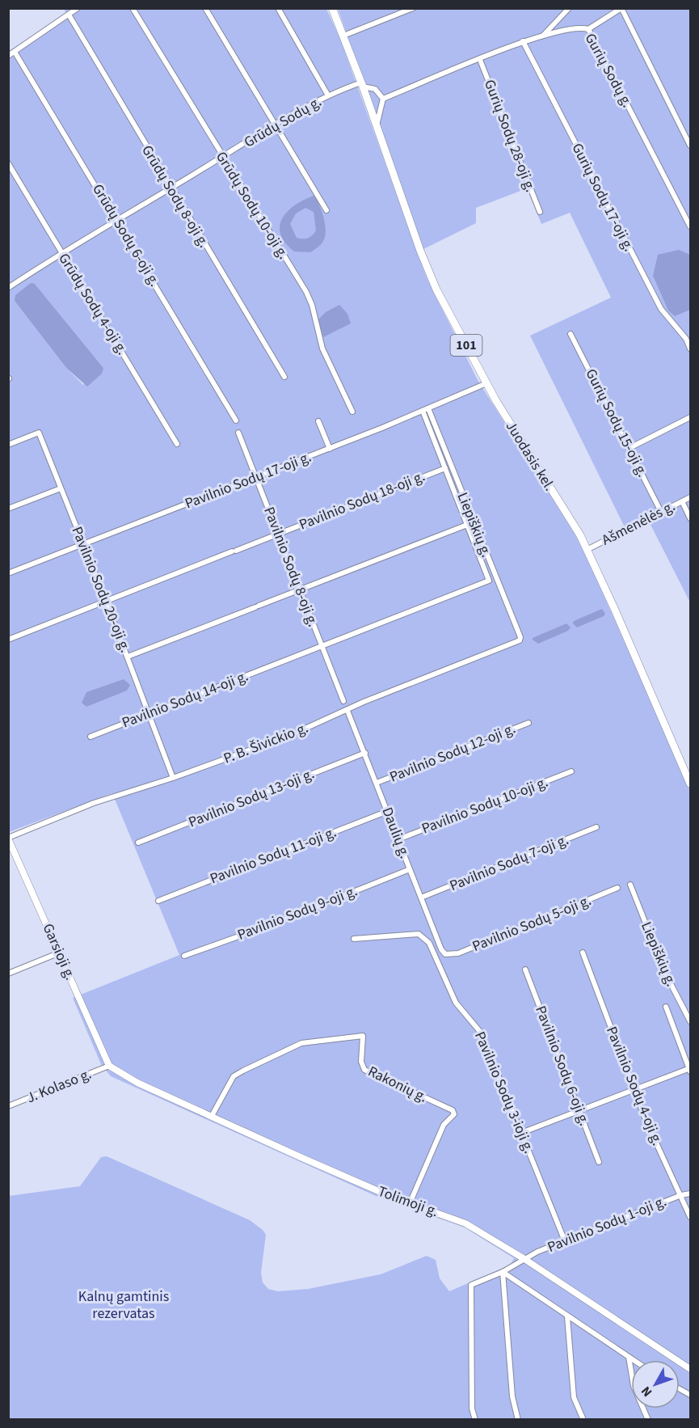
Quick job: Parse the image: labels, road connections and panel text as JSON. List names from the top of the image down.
{
  "streets": {
    "main road": ["101", "Juodasis kel."],
    "street": [
      "Gurių Sodų g.",
      "Grūdų Sodų g.",
      "Gurių Sodų 28-oji g.",
      "Grūdų Sodų 8-oji g.",
      "Gurių Sodų 17-oji g.",
      "Grūdų Sodų 10-oji g.",
      "Grūdų Sodų 6-oji g.",
      "Grūdų Sodų 4-oji g.",
      "Gurių Sodų 15-oji g.",
      "Pavilnio Sodų 17-oji g.",
      "Pavilnio Sodų 18-oji g.",
      "Ašmenėlės g.",
      "Liepiškių g.",
      "Pavilnio Sodų 8-oji g.",
      "Pavilnio Sodų 20-oji g.",
      "Pavilnio Sodų 14-oji g.",
      "P. B. Šivickio g.",
      "Pavilnio Sodų 12-oji g.",
      "Pavilnio Sodų 13-oji g.",
      "Pavilnio Sodų 10-oji g.",
      "Daulių g.",
      "Pavilnio Sodų 11-oji g.",
      "Pavilnio Sodų 7-oji g.",
      "Pavilnio Sodų 9-oji g.",
      "Pavilnio Sodų 5-oji g.",
      "Garsioji g.",
      "Pavilnio Sodų 6-oji g.",
      "Rakonių g.",
      "J. Kolaso g.",
      "Pavilnio Sodų 4-oji g.",
      "Pavilnio Sodų 3-ioji g.",
      "Tolimoji g.",
      "Pavilnio Sodų 1-oji g."
    ]
  },
  "crossings": [
    ["Gurių Sodų g.", "Gurių Sodų 28-oji g."],
    ["Gurių Sodų g.", "Gurių Sodų 17-oji g."],
    ["Grūdų Sodų g.", "Grūdų Sodų 8-oji g."],
    ["Grūdų Sodų g.", "Grūdų Sodų 10-oji g."],
    ["Grūdų Sodų g.", "Grūdų Sodų 6-oji g."],
    ["Grūdų Sodų g.", "Grūdų Sodų 4-oji g."],
    ["Grūdų Sodų g.", "101"],
    ["101", "Juodasis kel."],
    ["Gurių Sodų 15-oji g.", "Ašmenėlės g."],
    ["Juodasis kel.", "Pavilnio Sodų 17-oji g."],
    ["Juodasis kel.", "Ašmenėlės g."],
    ["Pavilnio Sodų 17-oji g.", "Liepiškių g."],
    ["Pavilnio Sodų 17-oji g.", "Pavilnio Sodų 8-oji g."],
    ["Pavilnio Sodų 17-oji g.", "Pavilnio Sodų 20-oji g."],
    ["Pavilnio Sodų 18-oji g.", "Pavilnio Sodų 8-oji g."],
    ["Pavilnio Sodų 18-oji g.", "Pavilnio Sodų 20-oji g."],
    ["Liepiškių g.", "P. B. Šivickio g."],
    ["Pavilnio Sodų 8-oji g.", "Pavilnio Sodų 14-oji g."],
    ["Pavilnio Sodų 20-oji g.", "Pavilnio Sodų 14-oji g."],
    ["Pavilnio Sodų 20-oji g.", "P. B. Šivickio g."],
    ["P. B. Šivickio g.", "Daulių g."],
    ["P. B. Šivickio g.", "Garsioji g."],
    ["Pavilnio Sodų 12-oji g.", "Daulių g."],
    ["Pavilnio Sodų 13-oji g.", "Daulių g."],
    ["Pavilnio Sodų 10-oji g.", "Daulių g."],
    ["Daulių g.", "Pavilnio Sodų 11-oji g."],
    ["Daulių g.", "Pavilnio Sodų 7-oji g."],
    ["Daulių g.", "Pavilnio Sodų 9-oji g."],
    ["Daulių g.", "Pavilnio Sodų 5-oji g."],
    ["Garsioji g.", "J. Kolaso g."],
    ["Garsioji g.", "Tolimoji g."],
    ["Rakonių g.", "Tolimoji g."],
    ["J. Kolaso g.", "Tolimoji g."],
    ["Pavilnio Sodų 4-oji g.", "Pavilnio Sodų 1-oji g."],
    ["Pavilnio Sodų 3-ioji g.", "Pavilnio Sodų 1-oji g."],
    ["Tolimoji g.", "Pavilnio Sodų 1-oji g."]
  ],
  "parks": ["Kalnų gamtinis rezervatas"],
  "north": "bottom left"
}
